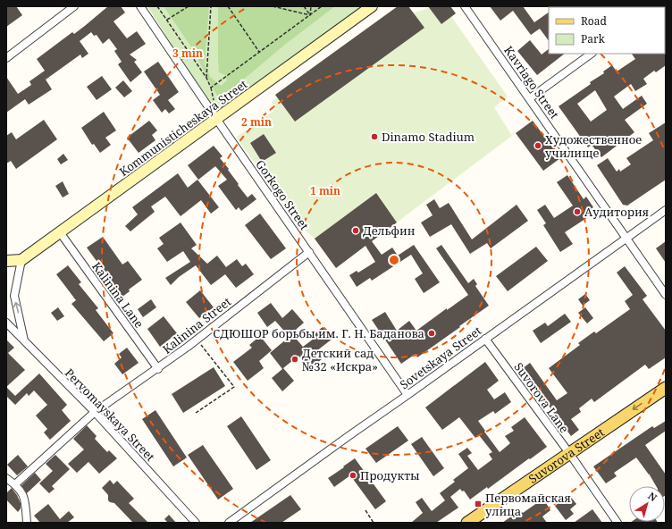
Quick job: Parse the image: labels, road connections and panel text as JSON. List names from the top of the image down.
{
  "streets": {
    "main road": ["Kommunisticheskaya Street", "Suvorova Street"],
    "street": [
      "Kavriago Street",
      "Gorkogo Street",
      "Kalinina Lane",
      "Kalinina Street",
      "Sovetskaya Street",
      "Suvorova Lane",
      "Pervomayskaya Street"
    ]
  },
  "crossings": [
    ["Kavriago Street", "Sovetskaya Street"],
    ["Kommunisticheskaya Street", "Gorkogo Street"],
    ["Kommunisticheskaya Street", "Kalinina Lane"],
    ["Gorkogo Street", "Kalinina Street"],
    ["Gorkogo Street", "Sovetskaya Street"],
    ["Kalinina Lane", "Kalinina Street"],
    ["Kalinina Street", "Pervomayskaya Street"],
    ["Sovetskaya Street", "Suvorova Lane"],
    ["Suvorova Lane", "Suvorova Street"]
  ],
  "one_way": ["Suvorova Street"],
  "places": {
    "other": [
      "Dinamo Stadium",
      "Художественное училище",
      "Аудитория",
      "Дельфин",
      "СДЮШОР борьбы им. Г. Н. Баданова",
      "Детский сад №32 «Искра»",
      "Продукты"
    ],
    "transit": ["Первомайская улица"]
  },
  "legend": ["Road", "Park"],
  "north": "top right",
  "rings": ["3 min", "2 min", "1 min"]
}
